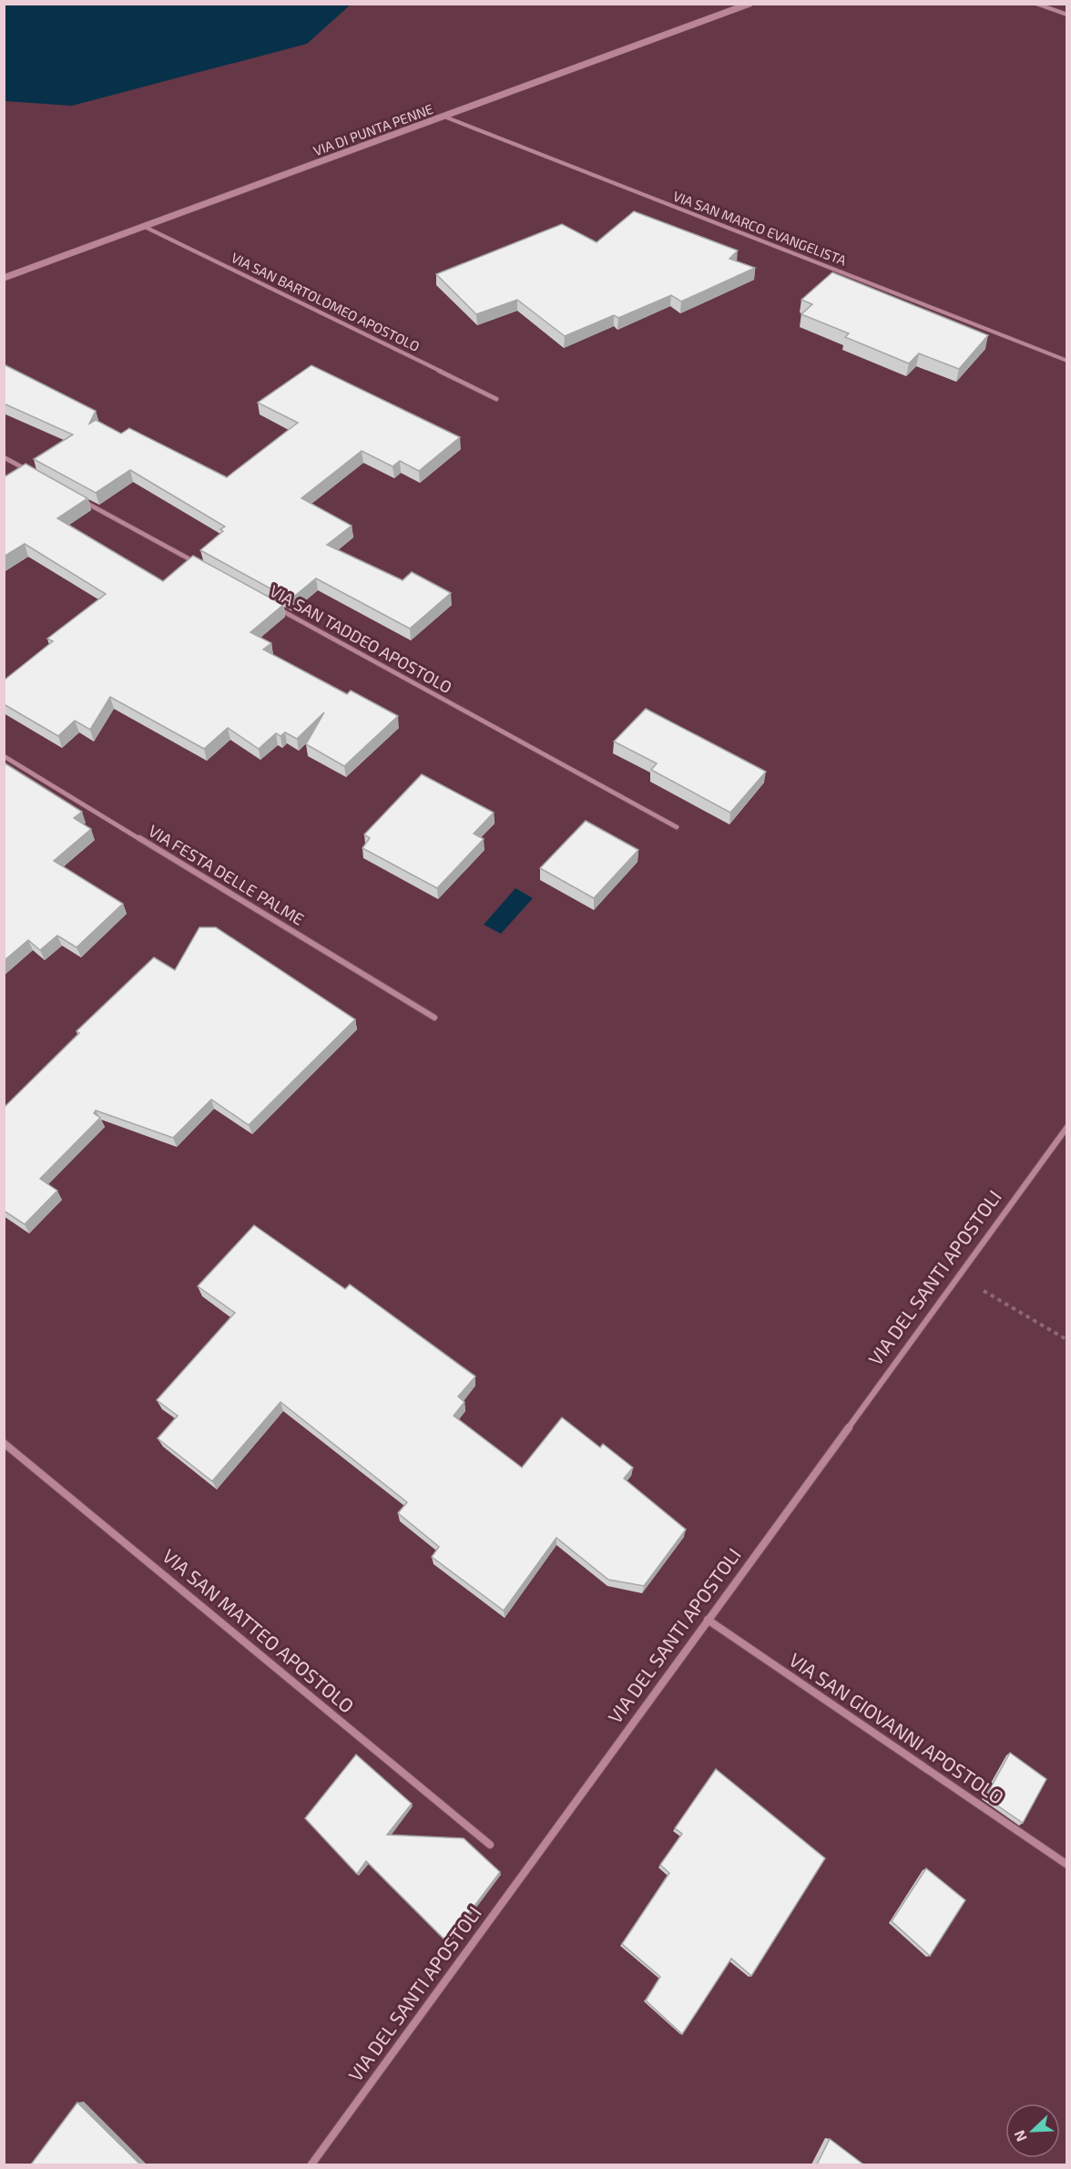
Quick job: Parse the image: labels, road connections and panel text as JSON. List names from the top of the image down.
{
  "streets": {
    "street": [
      "VIA DI PUNTA PENNE",
      "VIA SAN MARCO EVANGELISTA",
      "VIA SAN BARTOLOMEO APOSTOLO",
      "VIA SAN TADDEO APOSTOLO",
      "VIA FESTA DELLE PALME",
      "VIA DEL SANTI APOSTOLI",
      "VIA SAN MATTEO APOSTOLO",
      "VIA SAN GIOVANNI APOSTOLO"
    ]
  },
  "crossings": [
    ["VIA DI PUNTA PENNE", "VIA SAN MARCO EVANGELISTA"],
    ["VIA DI PUNTA PENNE", "VIA SAN BARTOLOMEO APOSTOLO"],
    ["VIA DEL SANTI APOSTOLI", "VIA SAN GIOVANNI APOSTOLO"]
  ],
  "north": "bottom left"
}
